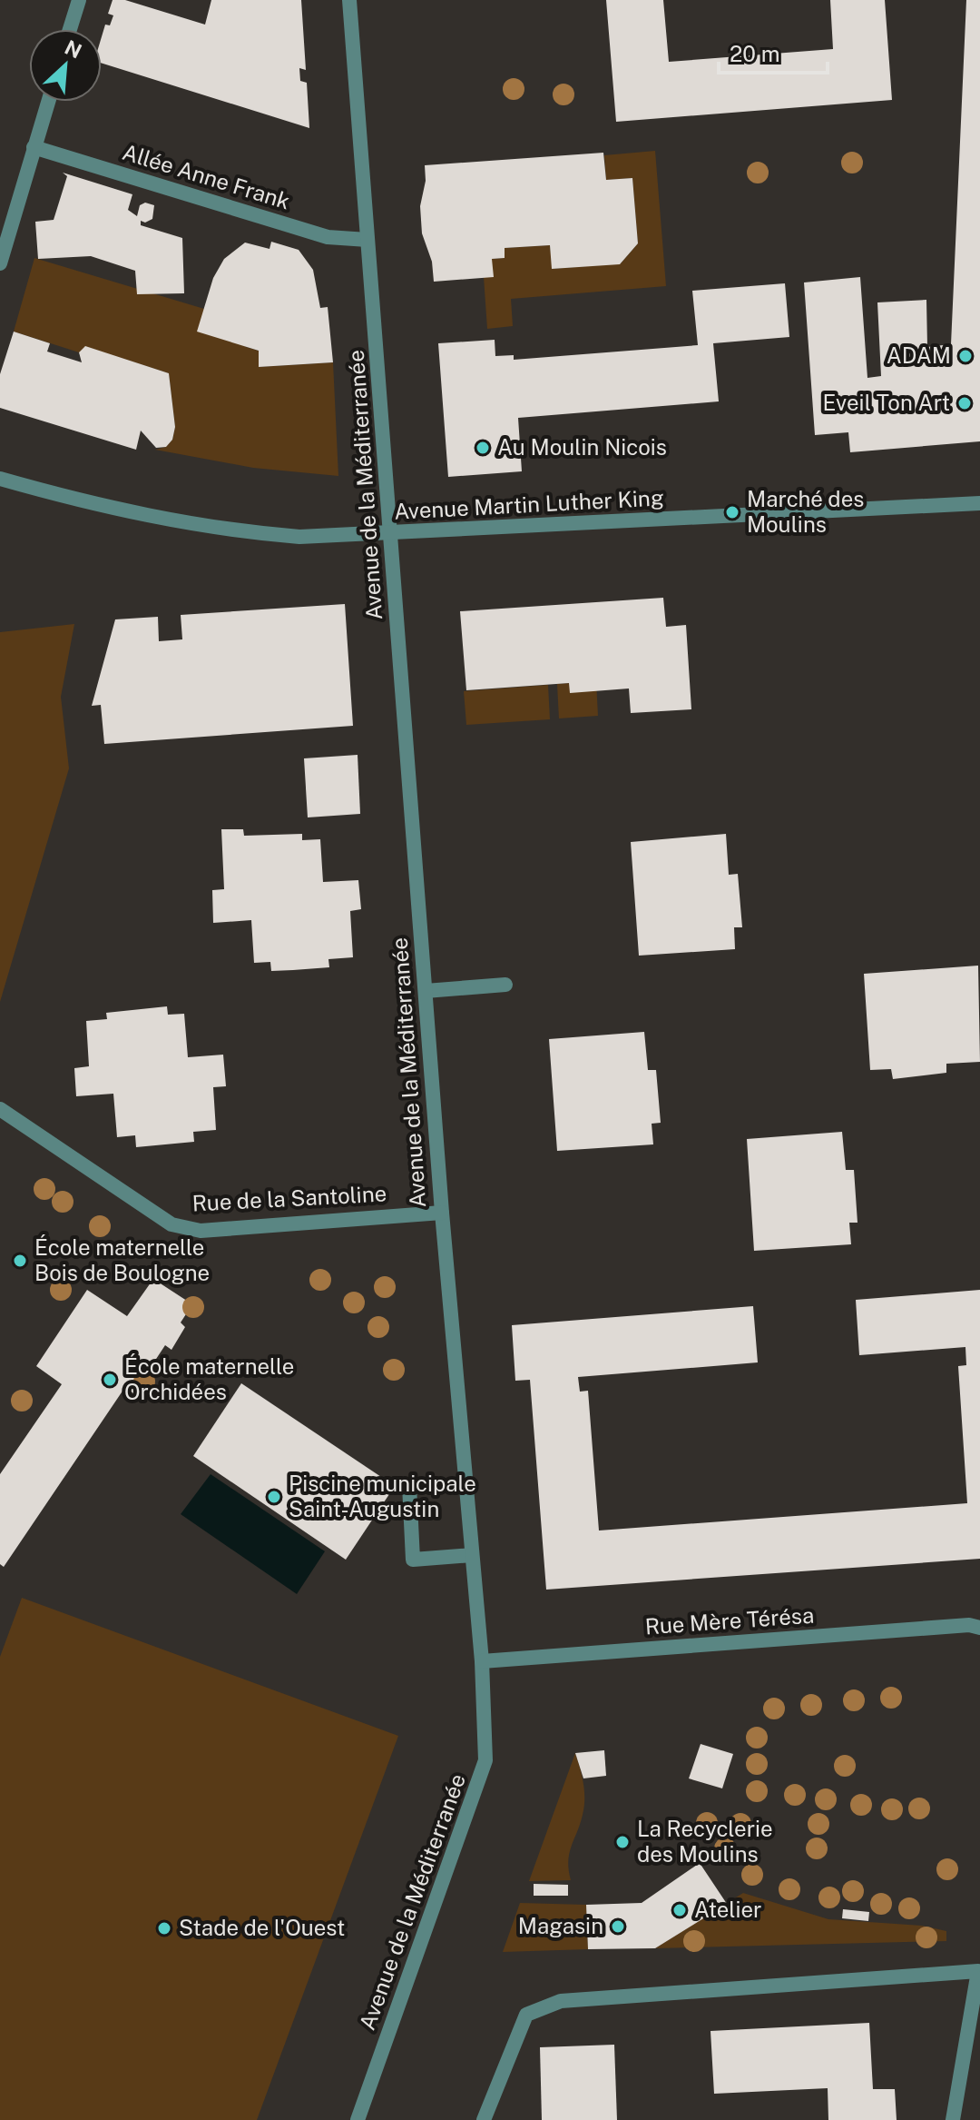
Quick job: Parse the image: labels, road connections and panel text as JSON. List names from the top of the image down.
{
  "streets": {
    "street": [
      "Allée Anne Frank",
      "Avenue de la Méditerranée",
      "Avenue Martin Luther King",
      "Rue de la Santoline",
      "Rue Mère Térésa"
    ]
  },
  "crossings": [
    ["Allée Anne Frank", "Avenue de la Méditerranée"],
    ["Avenue de la Méditerranée", "Avenue Martin Luther King"],
    ["Avenue de la Méditerranée", "Rue de la Santoline"],
    ["Avenue de la Méditerranée", "Rue Mère Térésa"]
  ],
  "places": [
    "ADAM",
    "Eveil Ton Art",
    "Au Moulin Nicois",
    "Marché des Moulins",
    "École maternelle Bois de Boulogne",
    "École maternelle Orchidées",
    "Piscine municipale Saint-Augustin",
    "La Recyclerie des Moulins",
    "Atelier",
    "Magasin",
    "Stade de l'Ouest"
  ],
  "scale_bar": "20 m",
  "north": "top right"
}
